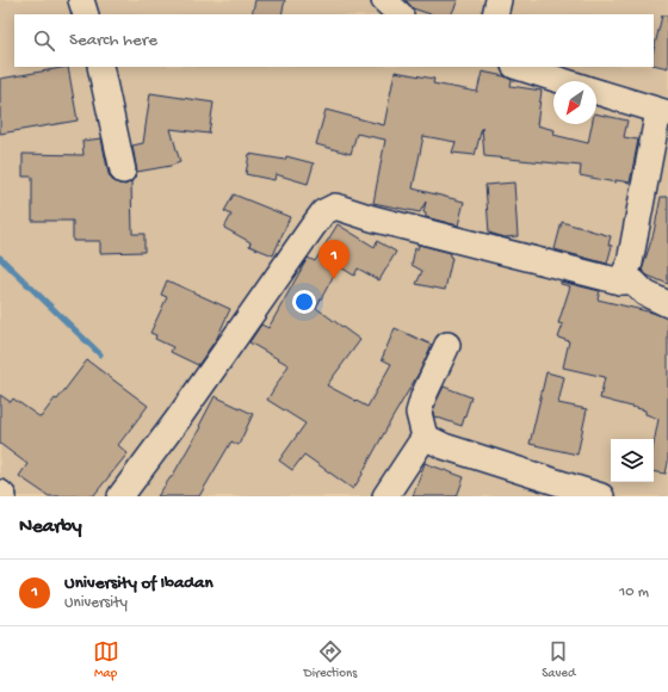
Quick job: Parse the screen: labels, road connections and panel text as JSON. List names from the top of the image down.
{
  "north": "bottom left",
  "page": {
    "search": "Search here",
    "pins": "1",
    "heading": "Nearby",
    "list": [
      {
        "mark": "1",
        "name": "University of Ibadan",
        "note": "University",
        "value": "10 m"
      }
    ],
    "nav": ["Map", "Directions", "Saved"]
  }
}
